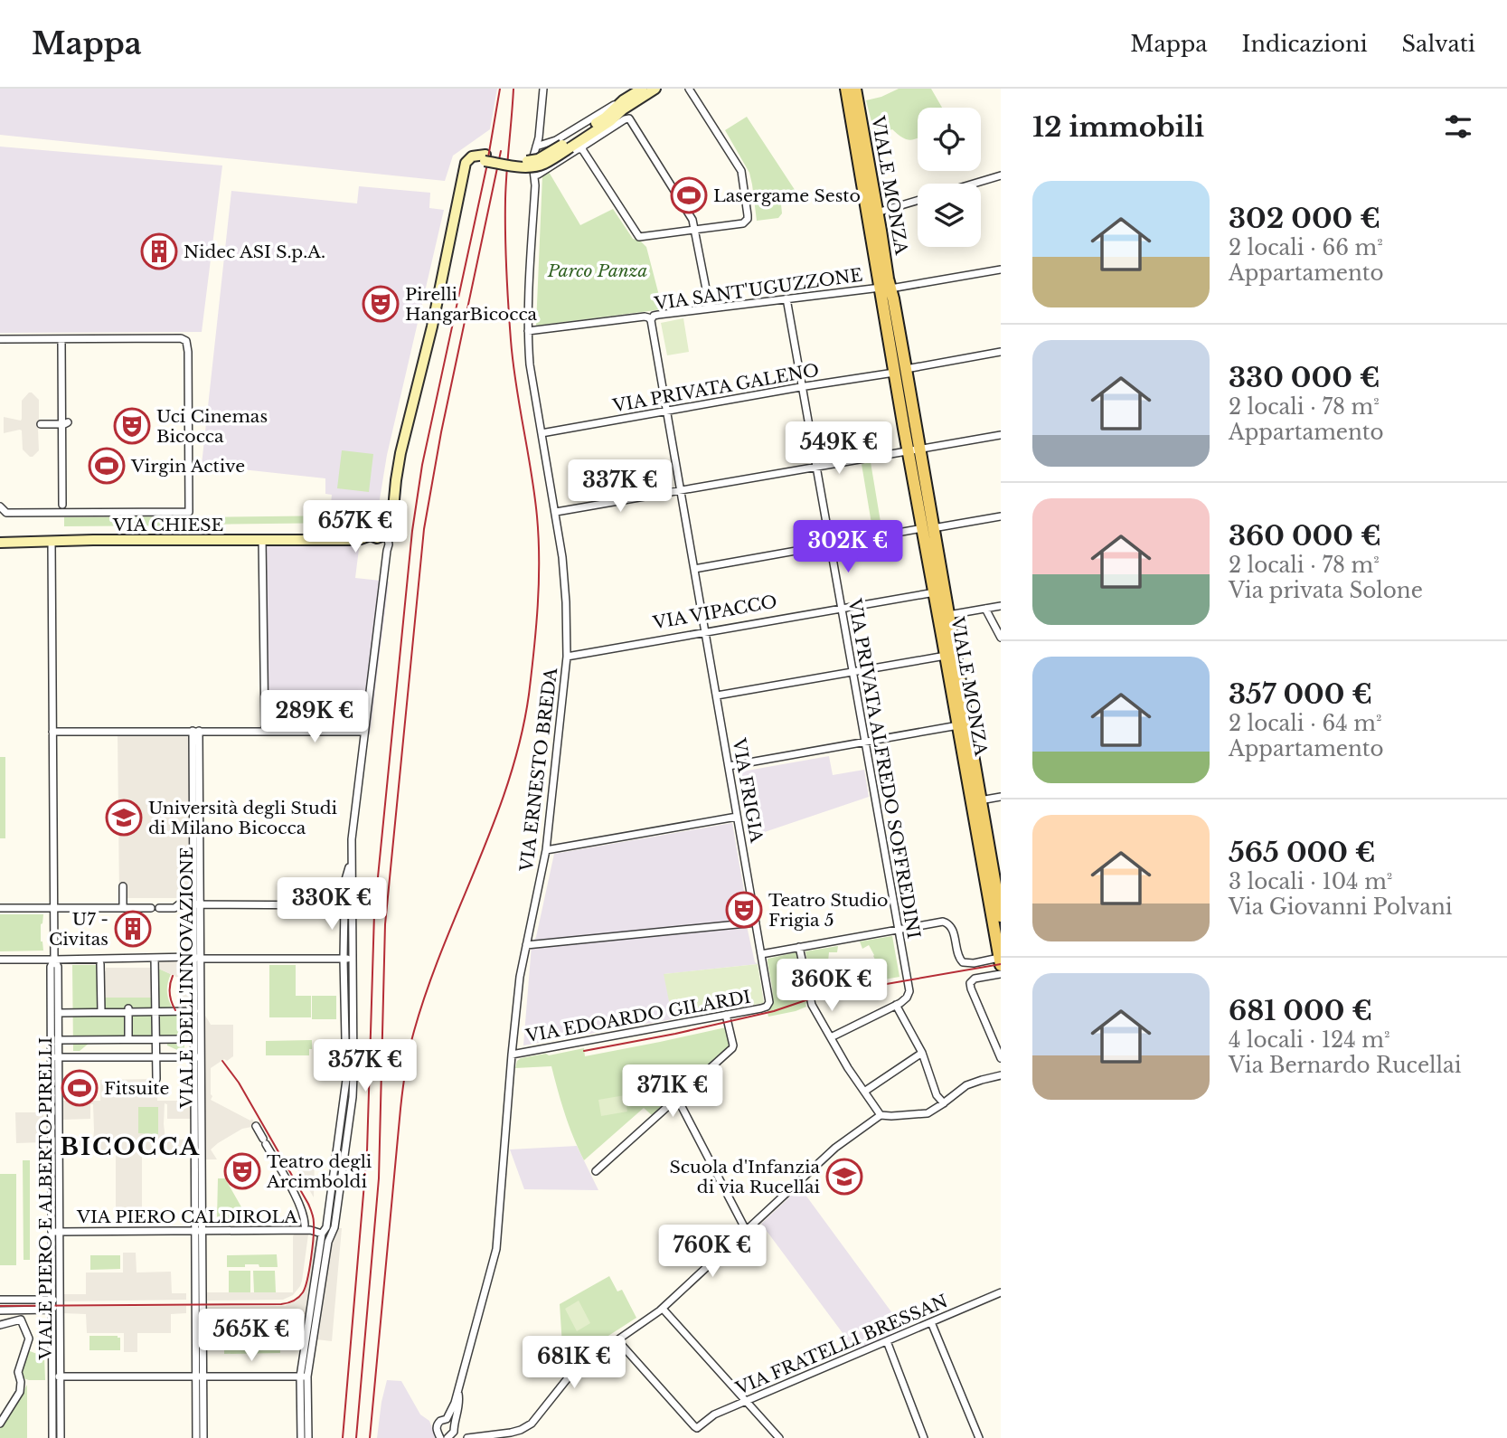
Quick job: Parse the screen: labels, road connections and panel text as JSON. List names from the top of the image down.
{
  "streets": {
    "main road": ["VIALE MONZA"],
    "street": [
      "VIA SANT'UGUZZONE",
      "VIA PRIVATA GALENO",
      "VIA CHIESE",
      "VIA VIPACCO",
      "VIA PRIVATA ALFREDO SOFFREDINI",
      "VIA ERNESTO BREDA",
      "VIA FRIGIA",
      "VIALE DELL'INNOVAZIONE",
      "VIA EDOARDO GILARDI",
      "VIALE PIERO E ALBERTO PIRELLI",
      "VIA PIERO CALDIROLA",
      "VIA FRATELLI BRESSAN"
    ]
  },
  "crossings": [
    ["VIALE MONZA", "VIA SANT'UGUZZONE"],
    ["VIALE MONZA", "VIA PRIVATA GALENO"],
    ["VIALE MONZA", "VIA VIPACCO"],
    ["VIA SANT'UGUZZONE", "VIA PRIVATA ALFREDO SOFFREDINI"],
    ["VIA SANT'UGUZZONE", "VIA ERNESTO BREDA"],
    ["VIA SANT'UGUZZONE", "VIA FRIGIA"],
    ["VIA PRIVATA GALENO", "VIA PRIVATA ALFREDO SOFFREDINI"],
    ["VIA PRIVATA GALENO", "VIA ERNESTO BREDA"],
    ["VIA PRIVATA GALENO", "VIA FRIGIA"],
    ["VIA CHIESE", "VIALE PIERO E ALBERTO PIRELLI"],
    ["VIA VIPACCO", "VIA PRIVATA ALFREDO SOFFREDINI"],
    ["VIA VIPACCO", "VIA ERNESTO BREDA"],
    ["VIA VIPACCO", "VIA FRIGIA"],
    ["VIA ERNESTO BREDA", "VIA EDOARDO GILARDI"],
    ["VIA FRIGIA", "VIA EDOARDO GILARDI"],
    ["VIALE DELL'INNOVAZIONE", "VIALE PIERO E ALBERTO PIRELLI"],
    ["VIALE DELL'INNOVAZIONE", "VIA PIERO CALDIROLA"],
    ["VIALE PIERO E ALBERTO PIRELLI", "VIA PIERO CALDIROLA"]
  ],
  "districts": ["BICOCCA"],
  "parks": ["Parco Panza"],
  "places": {
    "sports": ["Lasergame Sesto", "Virgin Active", "Fitsuite"],
    "building": ["Nidec ASI S.p.A.", "U7 - Civitas"],
    "theatre": [
      "Pirelli HangarBicocca",
      "Uci Cinemas Bicocca",
      "Teatro Studio Frigia 5",
      "Teatro degli Arcimboldi"
    ],
    "school or university": ["Università degli Studi di Milano Bicocca", "Scuola d'Infanzia di via Rucellai"]
  },
  "page": {
    "header": "Mappa",
    "nav": ["Mappa", "Indicazioni", "Salvati"],
    "heading": "12 immobili",
    "list": [
      {
        "name": "302 000 €",
        "note": "2 locali · 66 m² · Appartamento"
      },
      {
        "name": "330 000 €",
        "note": "2 locali · 78 m² · Appartamento"
      },
      {
        "name": "360 000 €",
        "note": "2 locali · 78 m² · Via privata Solone"
      },
      {
        "name": "357 000 €",
        "note": "2 locali · 64 m² · Appartamento"
      },
      {
        "name": "565 000 €",
        "note": "3 locali · 104 m² · Via Giovanni Polvani"
      },
      {
        "name": "681 000 €",
        "note": "4 locali · 124 m² · Via Bernardo Rucellai"
      }
    ],
    "price": [
      "549K €",
      "337K €",
      "657K €",
      "302K €",
      "289K €",
      "330K €",
      "360K €",
      "357K €",
      "371K €",
      "760K €",
      "565K €",
      "681K €"
    ]
  }
}
